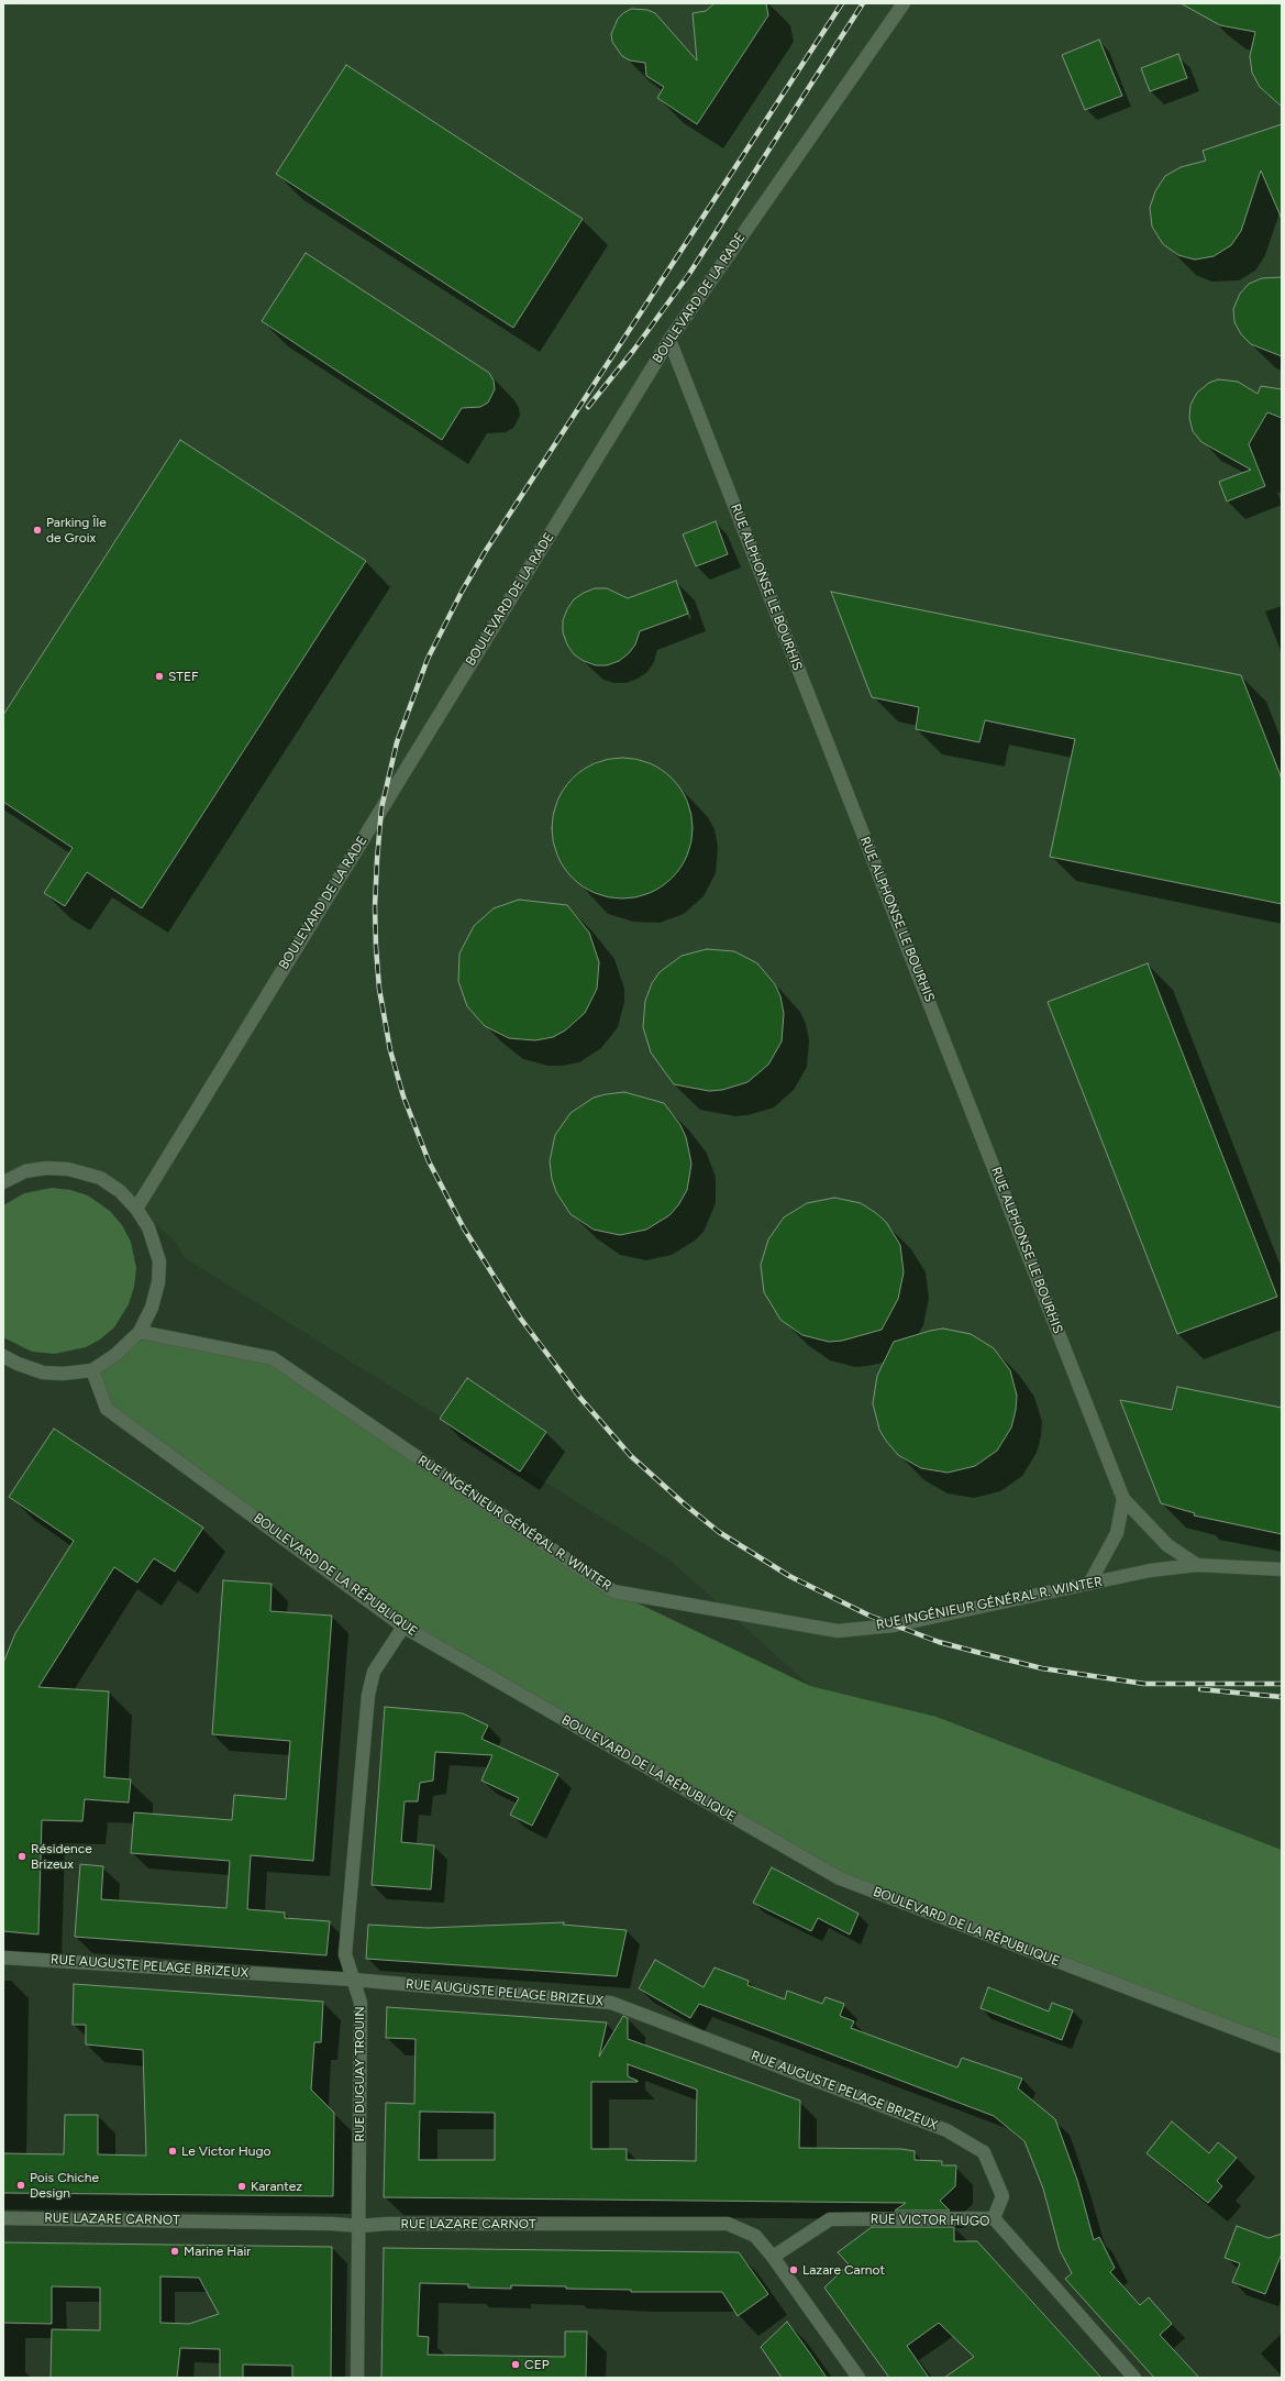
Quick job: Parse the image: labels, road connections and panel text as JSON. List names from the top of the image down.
{
  "streets": {
    "street": [
      "BOULEVARD DE LA RADE",
      "RUE ALPHONSE LE BOURHIS",
      "RUE INGÉNIEUR GÉNÉRAL R. WINTER",
      "BOULEVARD DE LA RÉPUBLIQUE",
      "RUE AUGUSTE PELAGE BRIZEUX",
      "RUE DUGUAY TROUIN",
      "RUE LAZARE CARNOT",
      "RUE VICTOR HUGO"
    ]
  },
  "crossings": [
    ["BOULEVARD DE LA RADE", "RUE ALPHONSE LE BOURHIS"],
    ["RUE ALPHONSE LE BOURHIS", "RUE INGÉNIEUR GÉNÉRAL R. WINTER"],
    ["BOULEVARD DE LA RÉPUBLIQUE", "RUE DUGUAY TROUIN"],
    ["RUE AUGUSTE PELAGE BRIZEUX", "RUE DUGUAY TROUIN"],
    ["RUE AUGUSTE PELAGE BRIZEUX", "RUE VICTOR HUGO"],
    ["RUE DUGUAY TROUIN", "RUE LAZARE CARNOT"],
    ["RUE LAZARE CARNOT", "RUE VICTOR HUGO"]
  ],
  "places": [
    "Parking Île de Groix",
    "STEF",
    "Résidence Brizeux",
    "Le Victor Hugo",
    "Pois Chiche Design",
    "Karantez",
    "Marine Hair",
    "Lazare Carnot",
    "CEP"
  ]
}
